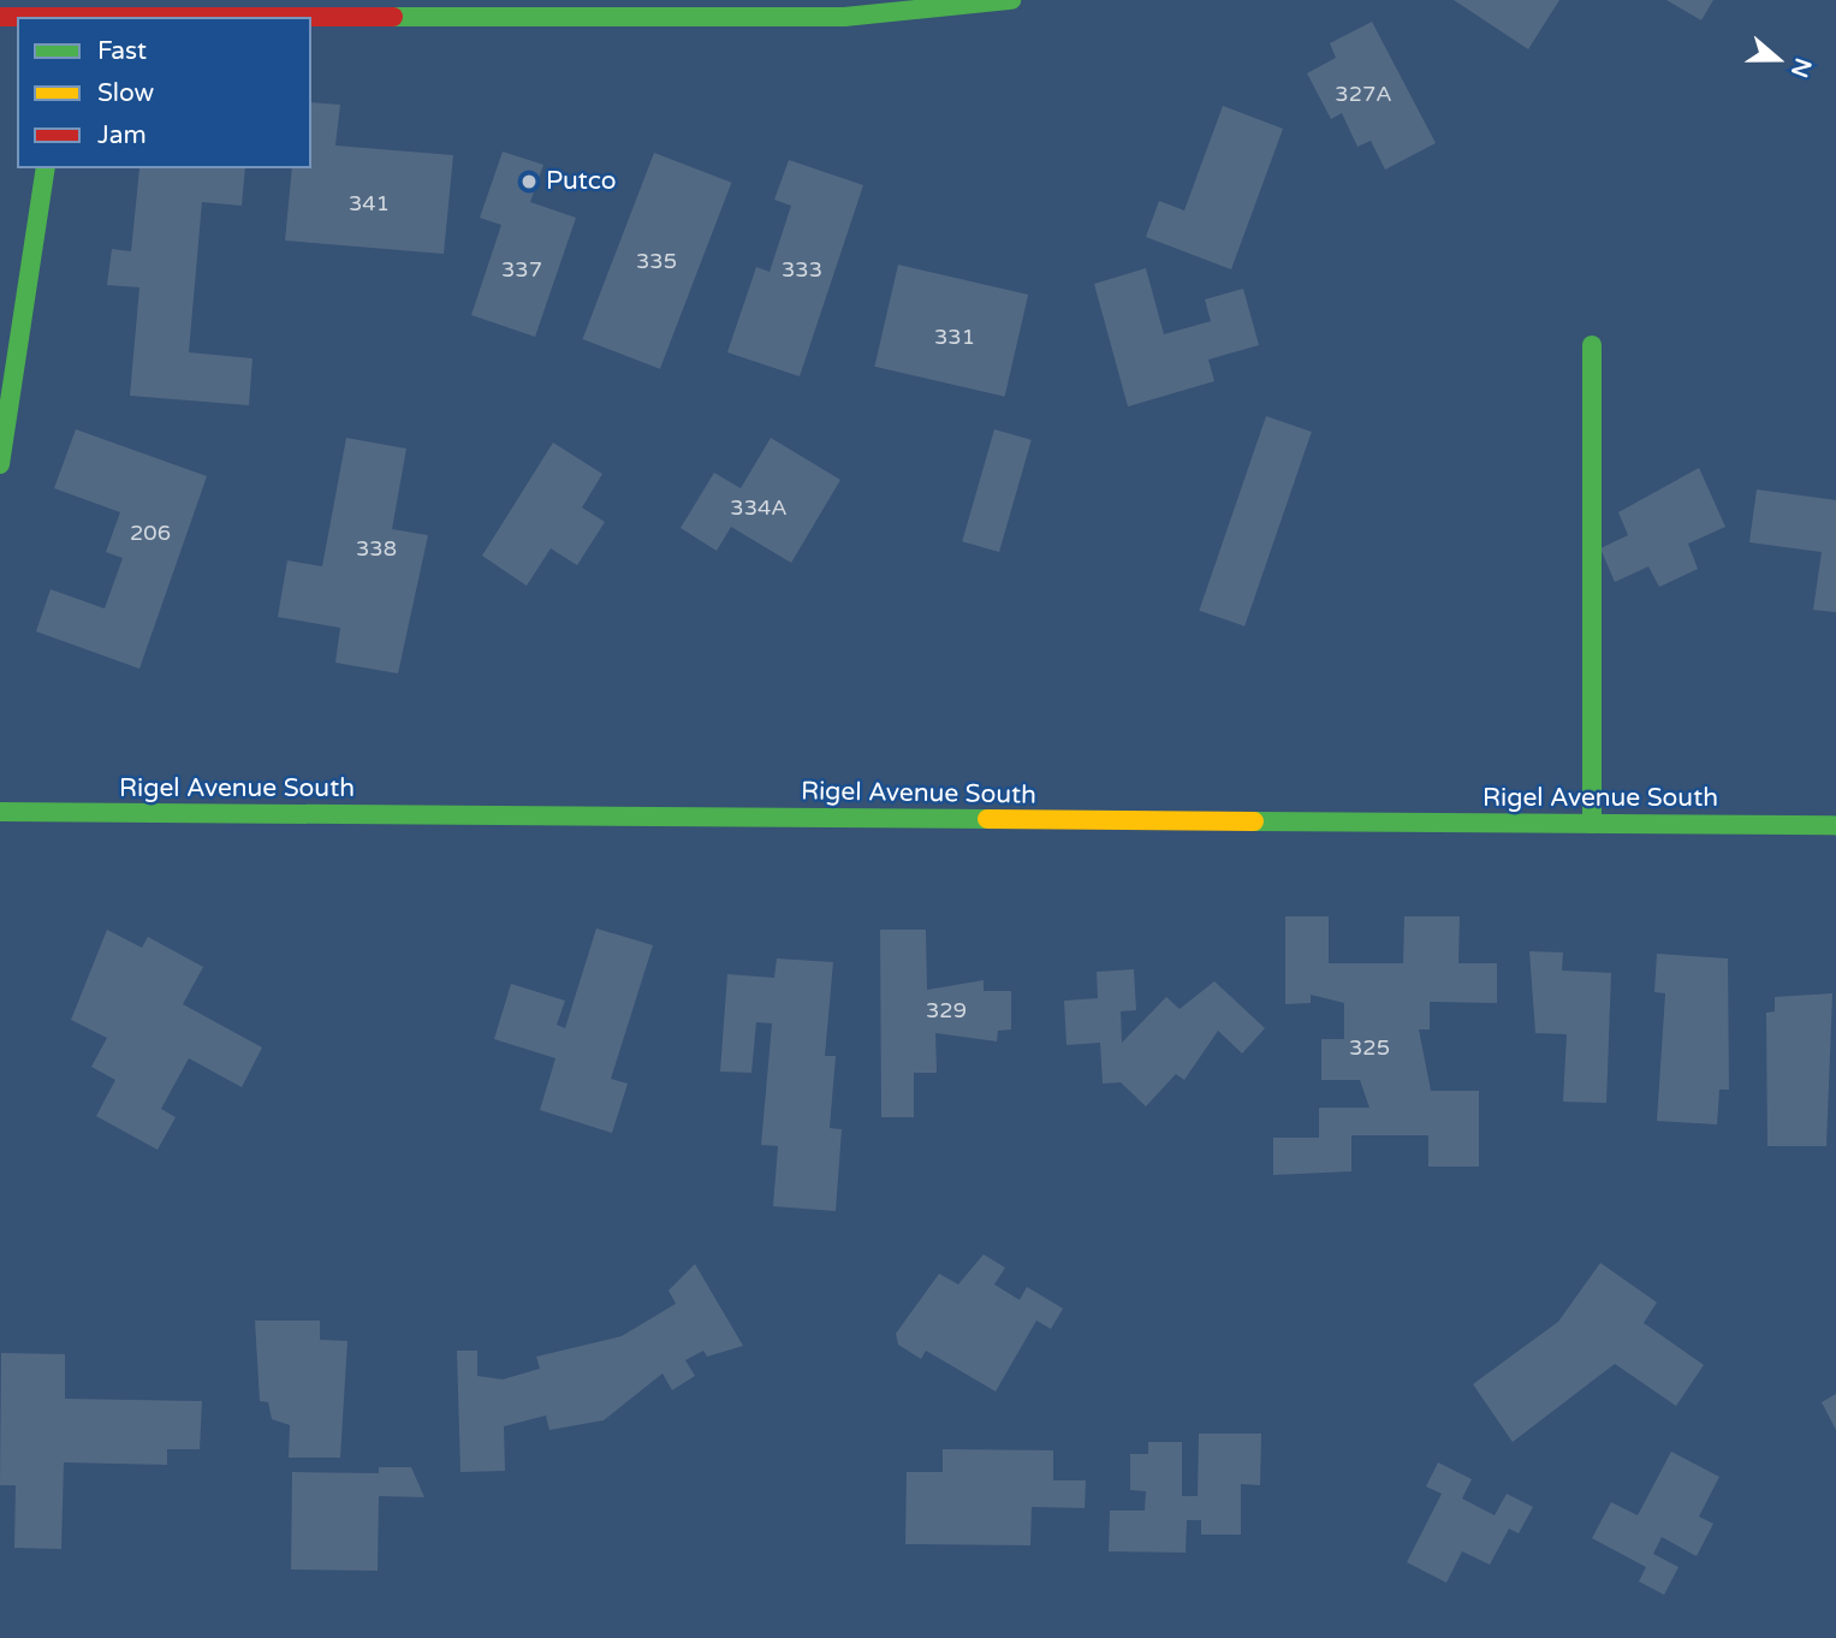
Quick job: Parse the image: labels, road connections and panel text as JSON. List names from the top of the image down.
{
  "streets": {
    "main road": ["Rigel Avenue South"]
  },
  "places": ["Putco"],
  "house_numbers": [
    "327A",
    "341",
    "335",
    "337",
    "333",
    "331",
    "334A",
    "206",
    "338",
    "329",
    "325"
  ],
  "legend": ["Fast", "Slow", "Jam"],
  "north": "right"
}
